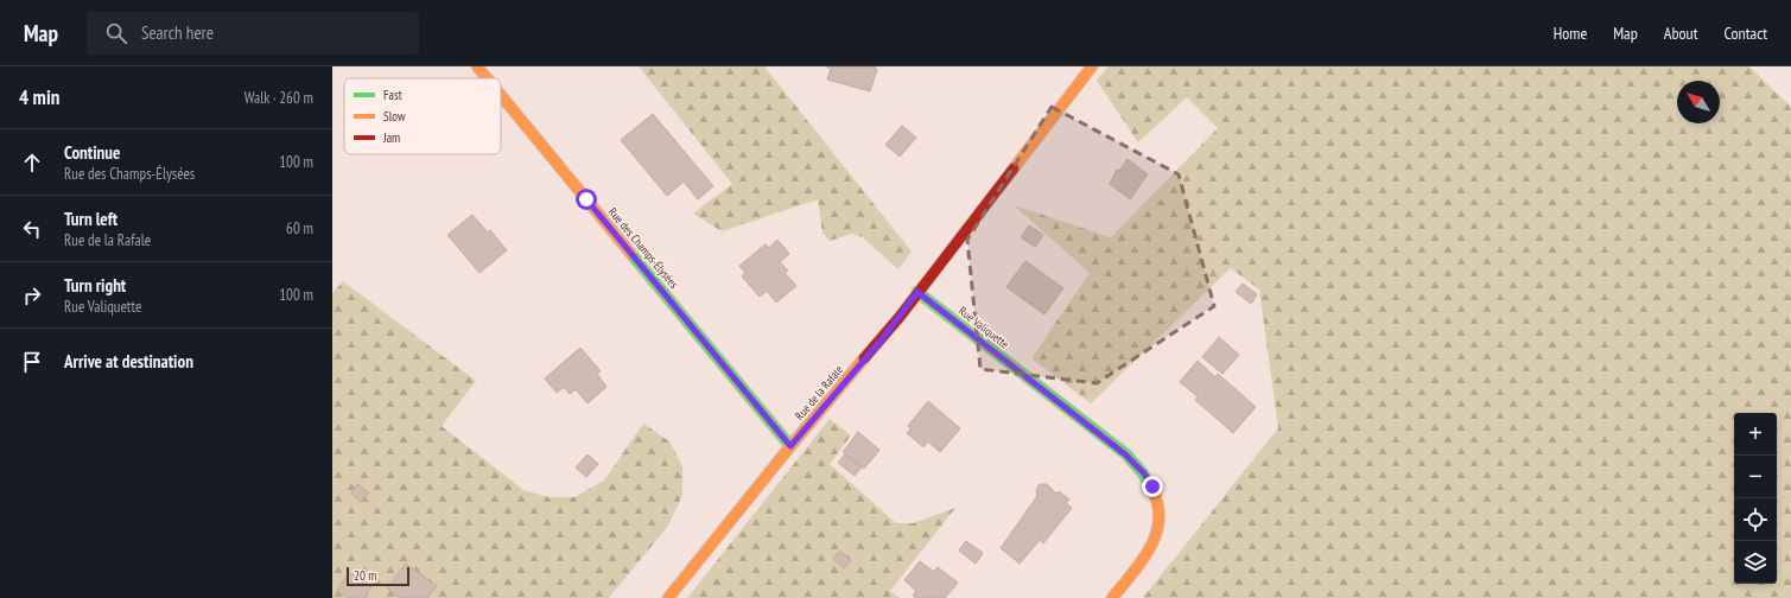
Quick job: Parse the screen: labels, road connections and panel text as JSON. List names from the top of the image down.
{
  "streets": {
    "street": ["Rue des Champs-Élysées", "Rue Valiquette", "Rue de la Rafale"]
  },
  "crossings": [
    ["Rue des Champs-Élysées", "Rue de la Rafale"],
    ["Rue Valiquette", "Rue de la Rafale"]
  ],
  "legend": ["Fast", "Slow", "Jam"],
  "scale_bar": "20 m",
  "north": "top left",
  "page": {
    "header": "Map",
    "search": "Search here",
    "nav": [
      "Home",
      "Map",
      "About",
      "Contact"
    ],
    "heading": ["4 min", "Walk · 260 m"],
    "list": [
      ["Continue", "Rue des Champs-Élysées", "100 m"],
      ["Turn left", "Rue de la Rafale", "60 m"],
      ["Turn right", "Rue Valiquette", "100 m"],
      "Arrive at destination"
    ],
    "map_buttons": ["+", "−"],
    "scale": "20 m"
  }
}
